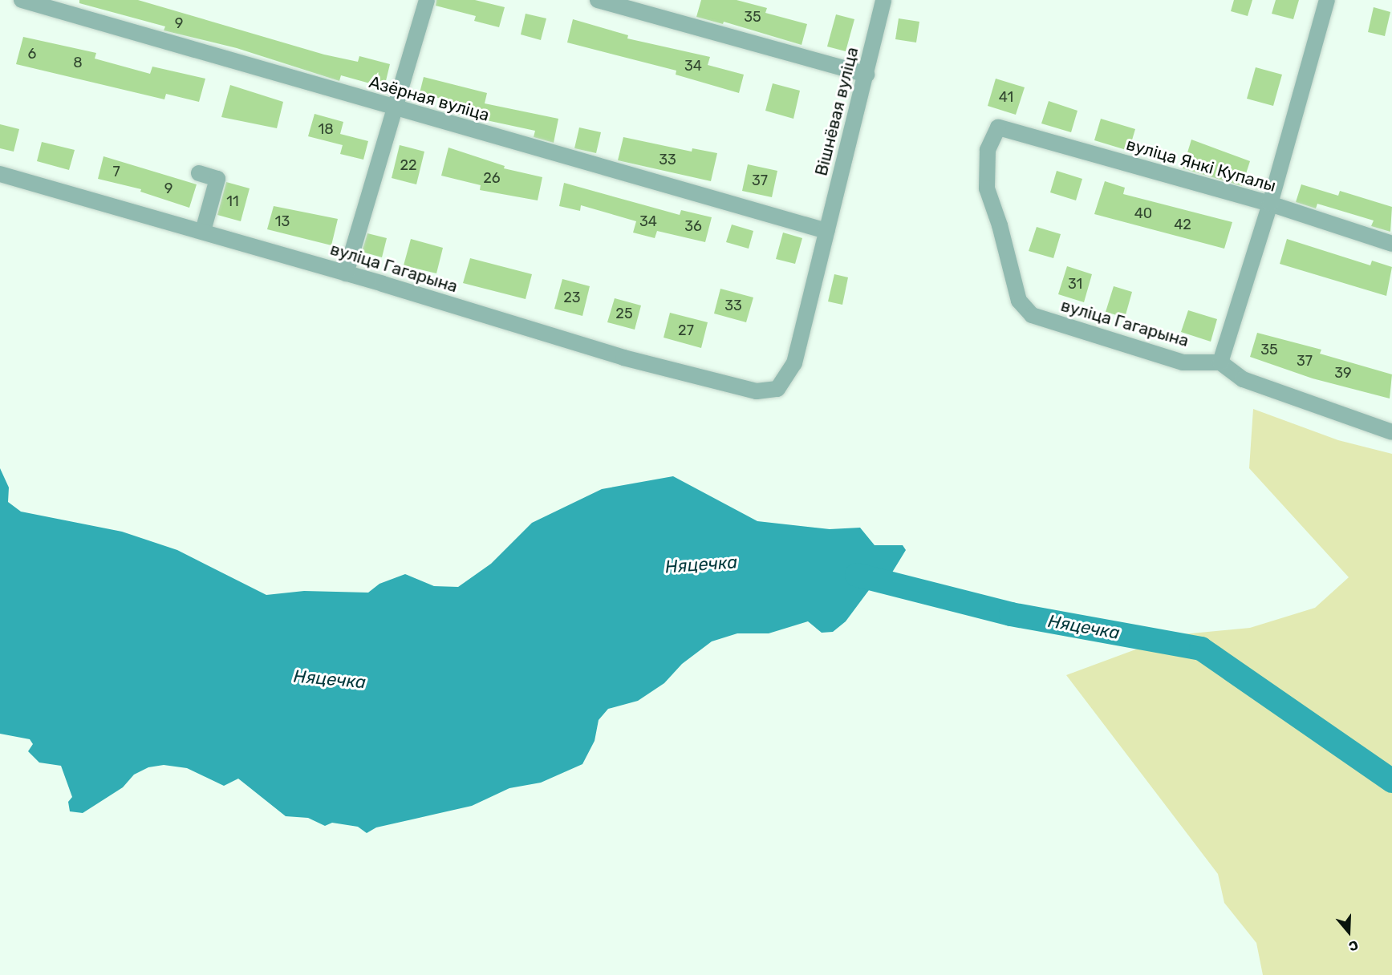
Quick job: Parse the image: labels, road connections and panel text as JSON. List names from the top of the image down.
{
  "streets": {
    "street": [
      "Азёрная вуліца",
      "Вішнёвая вуліца",
      "вуліца Янкі Купалы",
      "вуліца Гагарына"
    ]
  },
  "crossings": [
    ["Азёрная вуліца", "Вішнёвая вуліца"],
    ["Вішнёвая вуліца", "вуліца Гагарына"],
    ["вуліца Янкі Купалы", "вуліца Гагарына"]
  ],
  "water": ["Няцечка"],
  "house_numbers": [
    "35",
    "9",
    "6",
    "8",
    "34",
    "41",
    "18",
    "33",
    "22",
    "7",
    "26",
    "37",
    "9",
    "11",
    "40",
    "13",
    "34",
    "42",
    "36",
    "31",
    "23",
    "33",
    "25",
    "27",
    "35",
    "37",
    "39"
  ],
  "north": "bottom"
}
